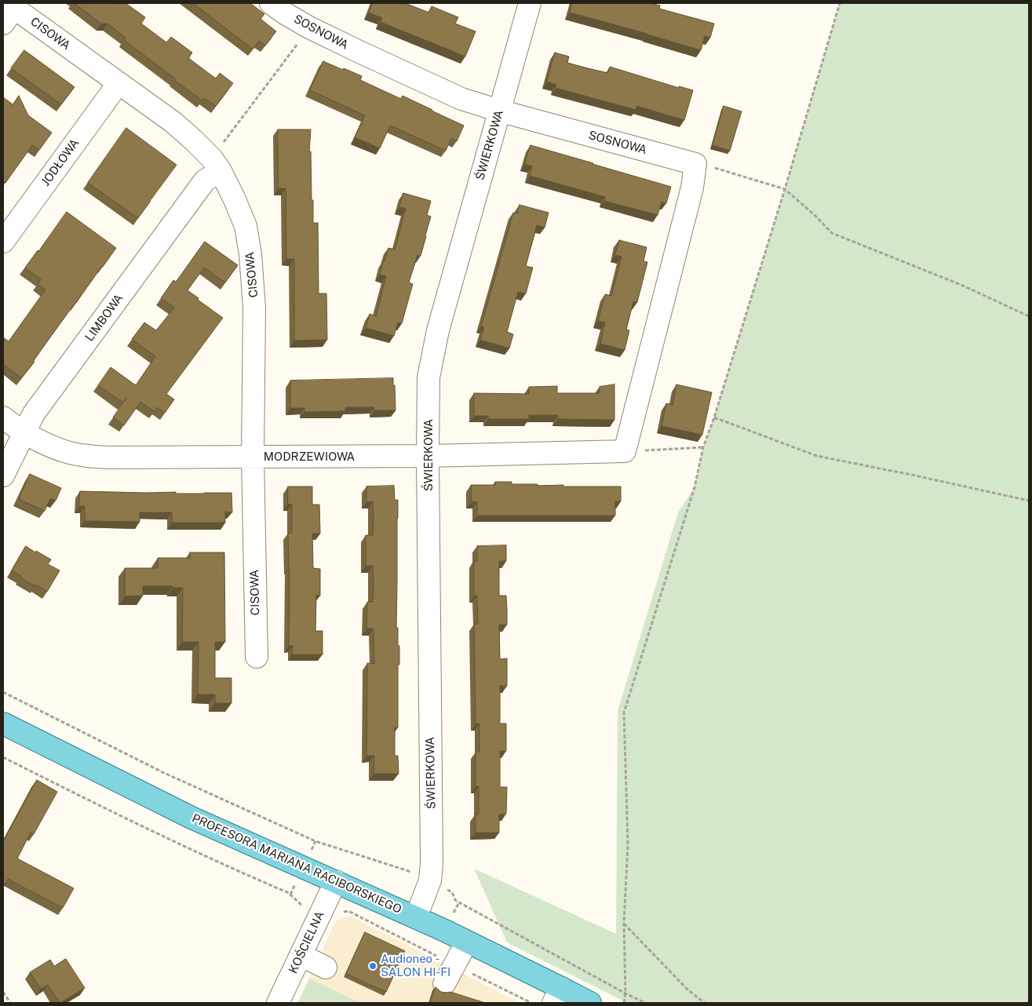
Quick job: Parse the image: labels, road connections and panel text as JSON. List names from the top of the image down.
{
  "streets": {
    "main road": ["PROFESORA MARIANA RACIBORSKIEGO"],
    "street": [
      "SOSNOWA",
      "CISOWA",
      "ŚWIERKOWA",
      "JODŁOWA",
      "LIMBOWA",
      "MODRZEWIOWA",
      "KOŚCIELNA"
    ]
  },
  "crossings": [
    ["SOSNOWA", "ŚWIERKOWA"],
    ["SOSNOWA", "MODRZEWIOWA"],
    ["CISOWA", "JODŁOWA"],
    ["CISOWA", "LIMBOWA"],
    ["CISOWA", "MODRZEWIOWA"],
    ["ŚWIERKOWA", "MODRZEWIOWA"],
    ["ŚWIERKOWA", "PROFESORA MARIANA RACIBORSKIEGO"],
    ["LIMBOWA", "MODRZEWIOWA"],
    ["PROFESORA MARIANA RACIBORSKIEGO", "KOŚCIELNA"]
  ],
  "places": ["Audioneo - SALON HI-FI"]
}
